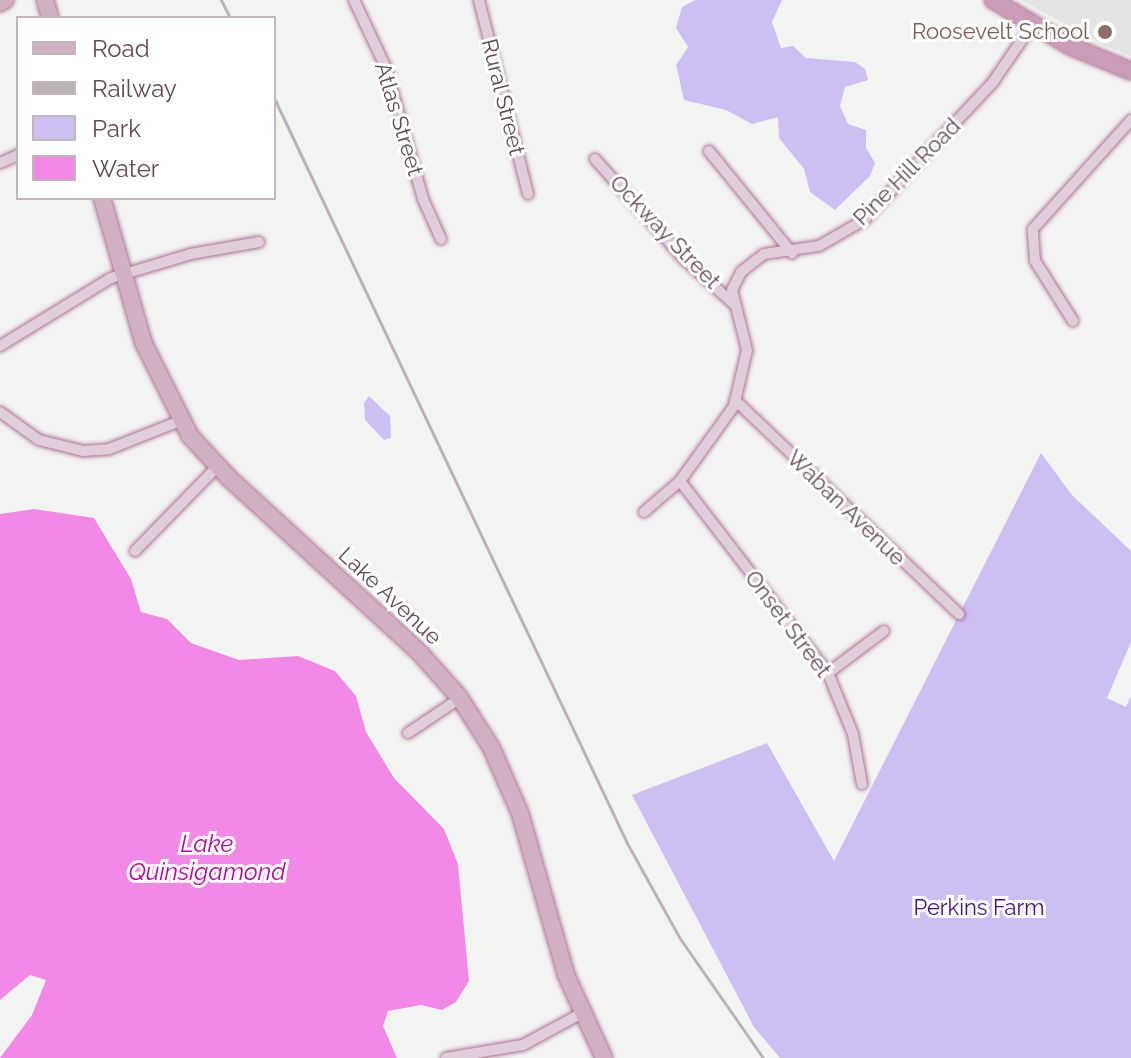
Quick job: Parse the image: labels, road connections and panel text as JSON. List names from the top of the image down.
{
  "streets": {
    "main road": ["Lake Avenue"],
    "street": [
      "Rural Street",
      "Atlas Street",
      "Pine Hill Road",
      "Ockway Street",
      "Waban Avenue",
      "Onset Street"
    ]
  },
  "crossings": [
    ["Pine Hill Road", "Ockway Street"]
  ],
  "water": ["Lake Quinsigamond"],
  "parks": ["Perkins Farm"],
  "places": ["Roosevelt School"],
  "legend": [
    "Road",
    "Railway",
    "Park",
    "Water"
  ]
}
